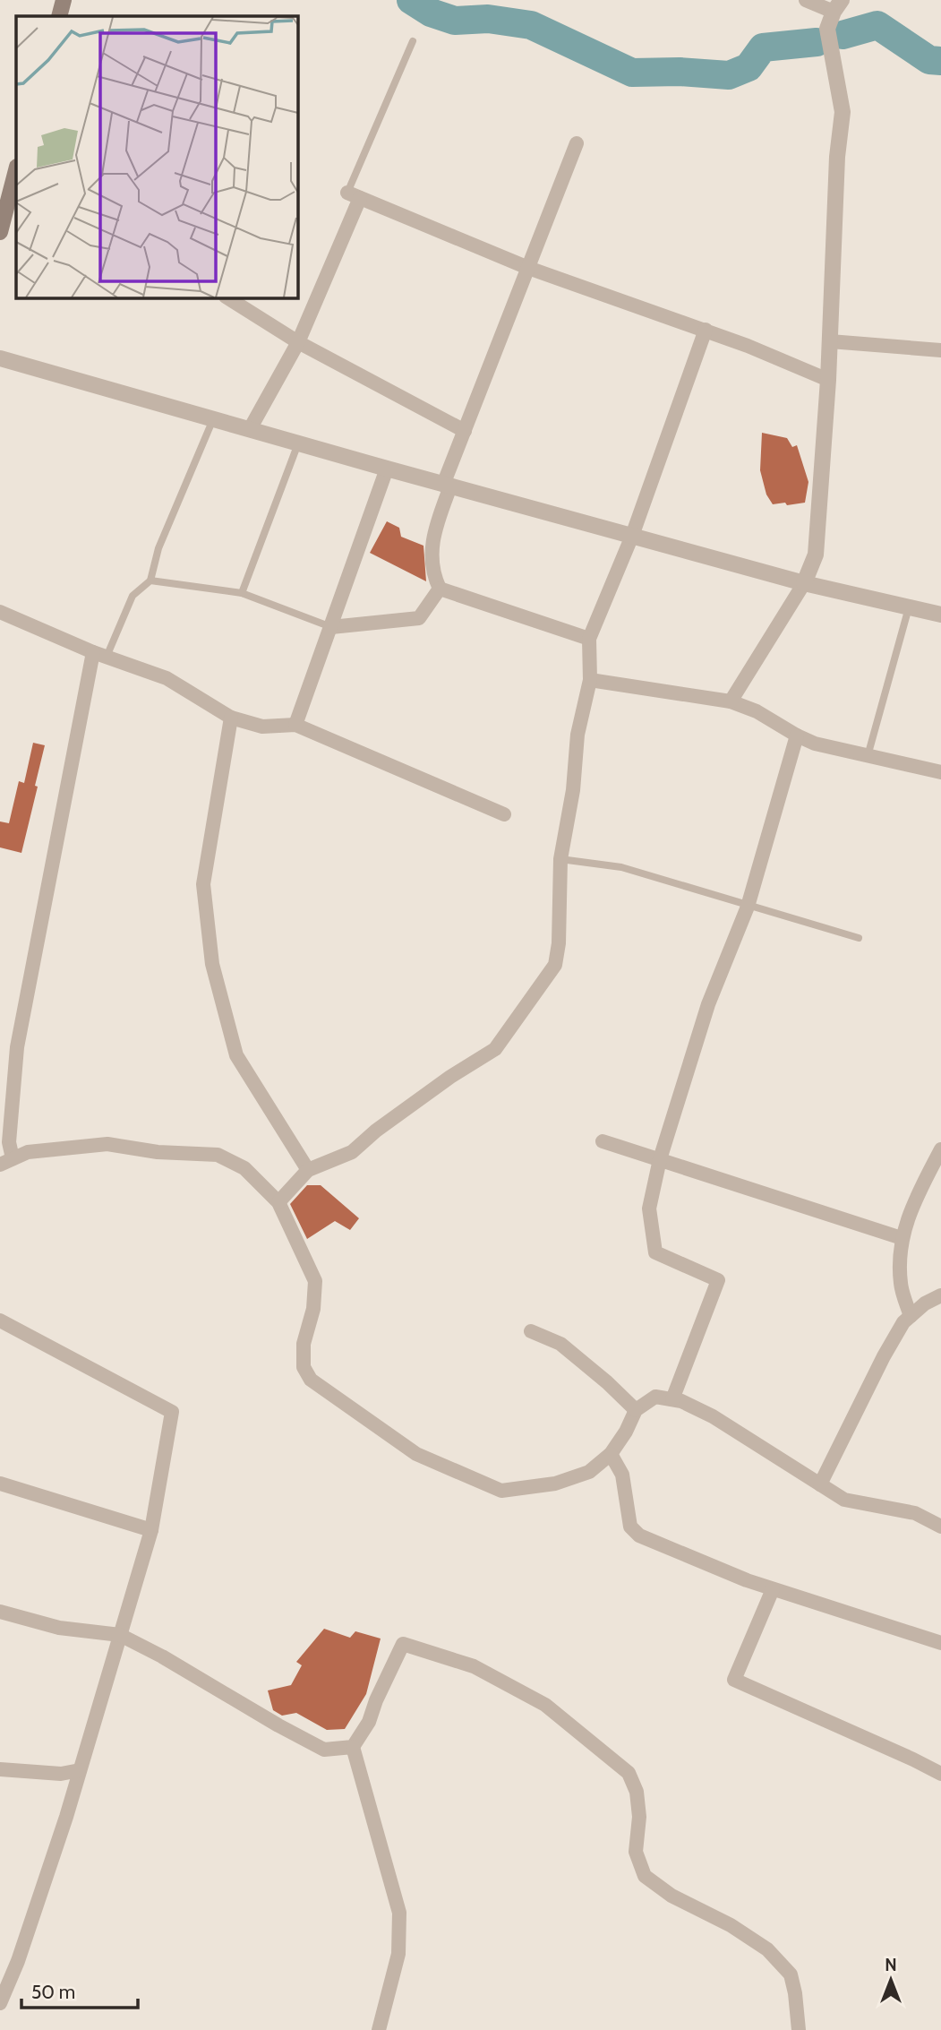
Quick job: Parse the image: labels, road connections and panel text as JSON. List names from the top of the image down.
{
  "scale_bar": "50 m",
  "north": "top"
}
